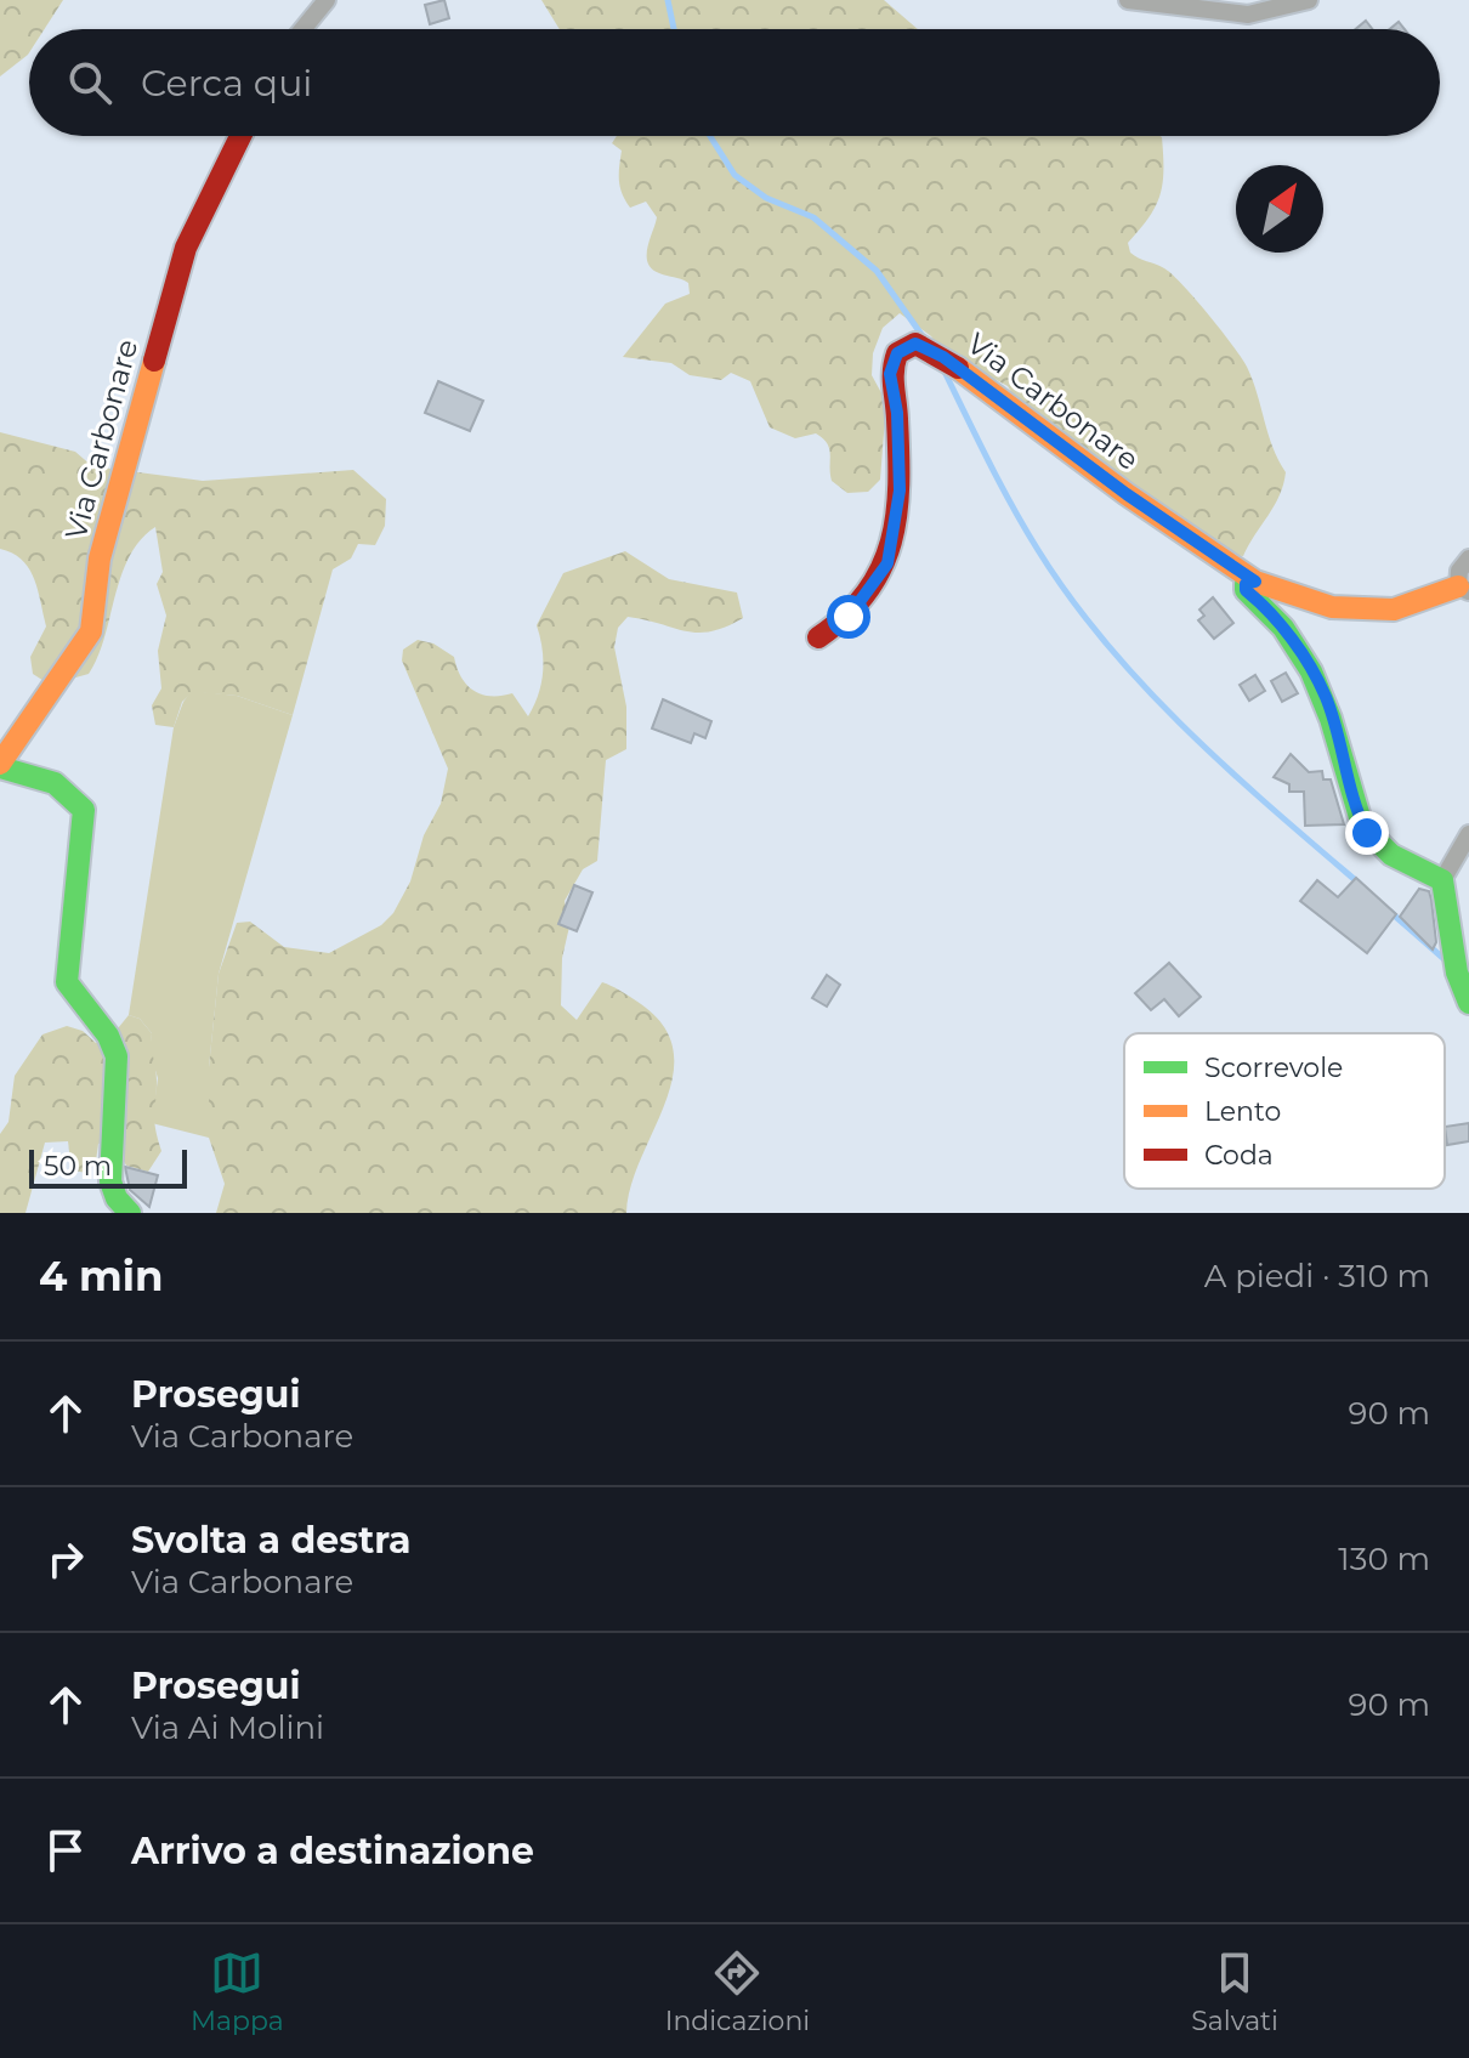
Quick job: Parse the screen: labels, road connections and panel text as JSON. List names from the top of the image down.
{
  "streets": {
    "street": ["Via Carbonare"]
  },
  "legend": ["Scorrevole", "Lento", "Coda"],
  "scale_bar": "50 m",
  "north": "top right",
  "page": {
    "search": "Cerca qui",
    "scale": "50 m",
    "heading": ["4 min", "A piedi · 310 m"],
    "list": [
      ["Prosegui", "Via Carbonare", "90 m"],
      ["Svolta a destra", "Via Carbonare", "130 m"],
      ["Prosegui", "Via Ai Molini", "90 m"],
      "Arrivo a destinazione"
    ],
    "nav": ["Mappa", "Indicazioni", "Salvati"]
  }
}
